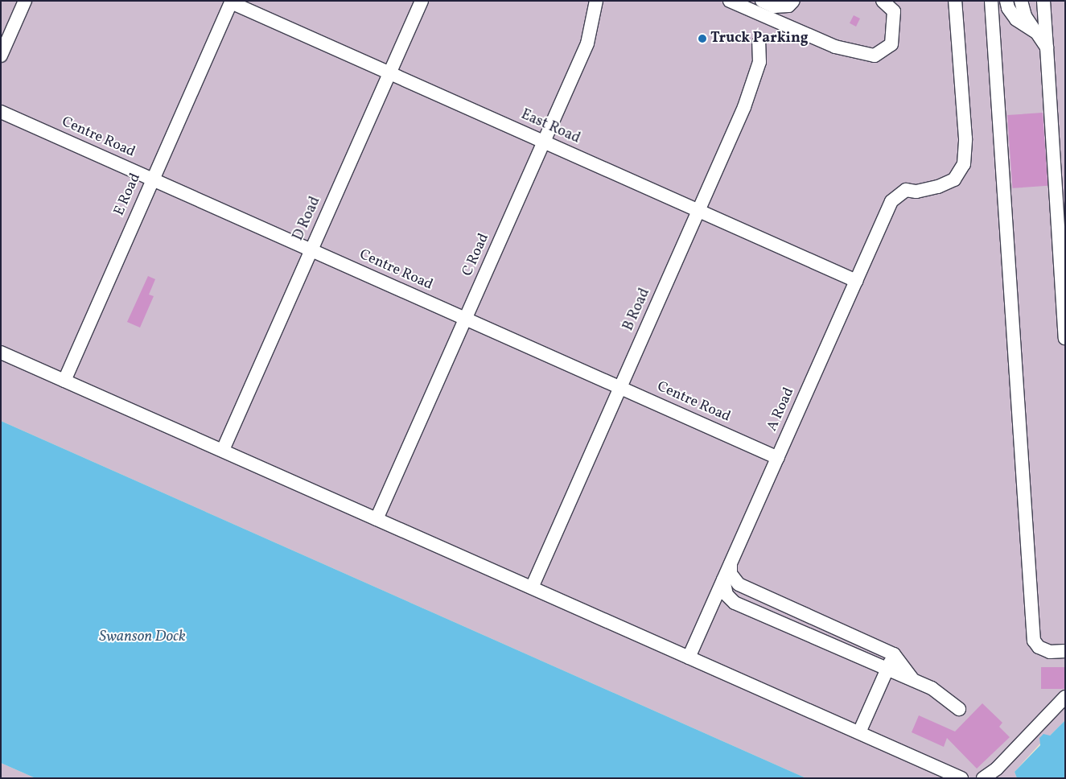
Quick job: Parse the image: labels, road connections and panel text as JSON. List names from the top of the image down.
{
  "streets": {
    "lane": [
      "East Road",
      "Centre Road",
      "E Road",
      "D Road",
      "C Road",
      "B Road",
      "A Road"
    ]
  },
  "crossings": [
    ["East Road", "E Road"],
    ["East Road", "D Road"],
    ["East Road", "C Road"],
    ["East Road", "B Road"],
    ["East Road", "A Road"],
    ["Centre Road", "E Road"],
    ["Centre Road", "D Road"],
    ["Centre Road", "C Road"],
    ["Centre Road", "B Road"],
    ["Centre Road", "A Road"]
  ],
  "water": ["Swanson Dock"],
  "places": ["Truck Parking"]
}
